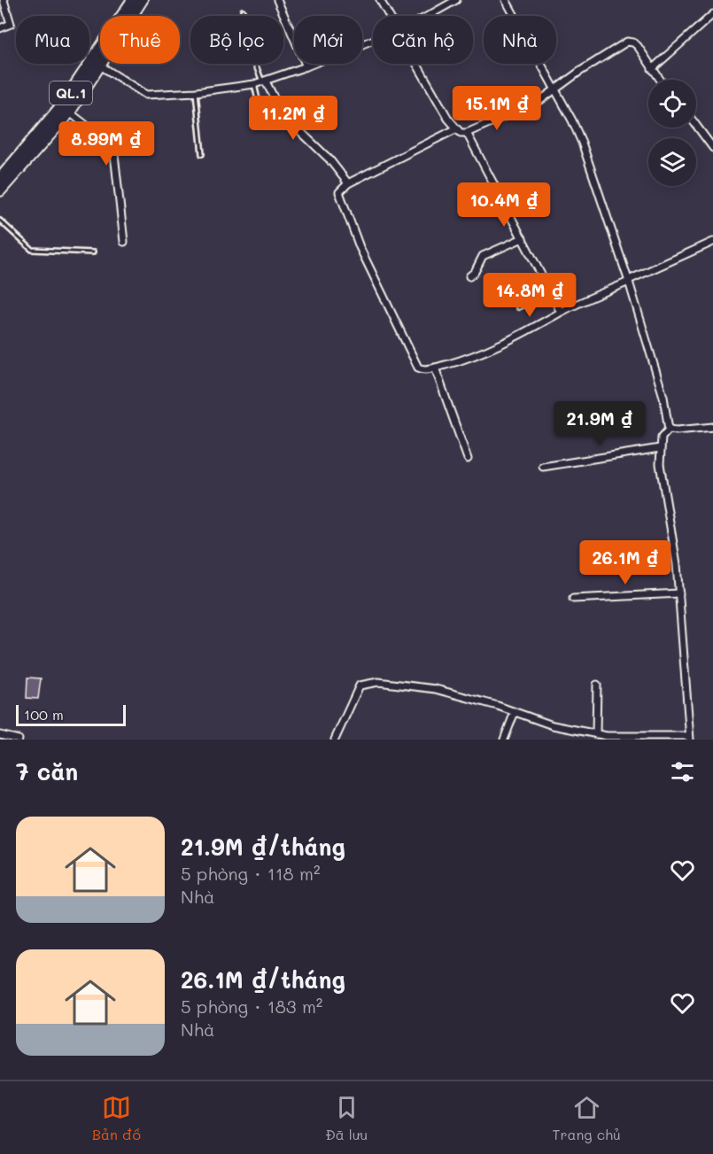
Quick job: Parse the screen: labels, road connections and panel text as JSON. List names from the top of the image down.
{
  "streets": {
    "highway": ["QL.1"]
  },
  "scale_bar": "100 m",
  "page": {
    "chip": [
      "Mua",
      "Thuê",
      "Bộ lọc",
      "Mới",
      "Căn hộ",
      "Nhà"
    ],
    "price": [
      "15.1M ₫",
      "11.2M ₫",
      "8.99M ₫",
      "10.4M ₫",
      "14.8M ₫",
      "21.9M ₫",
      "26.1M ₫"
    ],
    "scale": "100 m",
    "heading": "7 căn",
    "list": [
      {
        "name": "21.9M ₫/tháng",
        "note": "5 phòng · 118 m² · Nhà"
      },
      {
        "name": "26.1M ₫/tháng",
        "note": "5 phòng · 183 m² · Nhà"
      }
    ],
    "tabs": ["Bản đồ", "Đã lưu", "Trang chủ"]
  }
}
